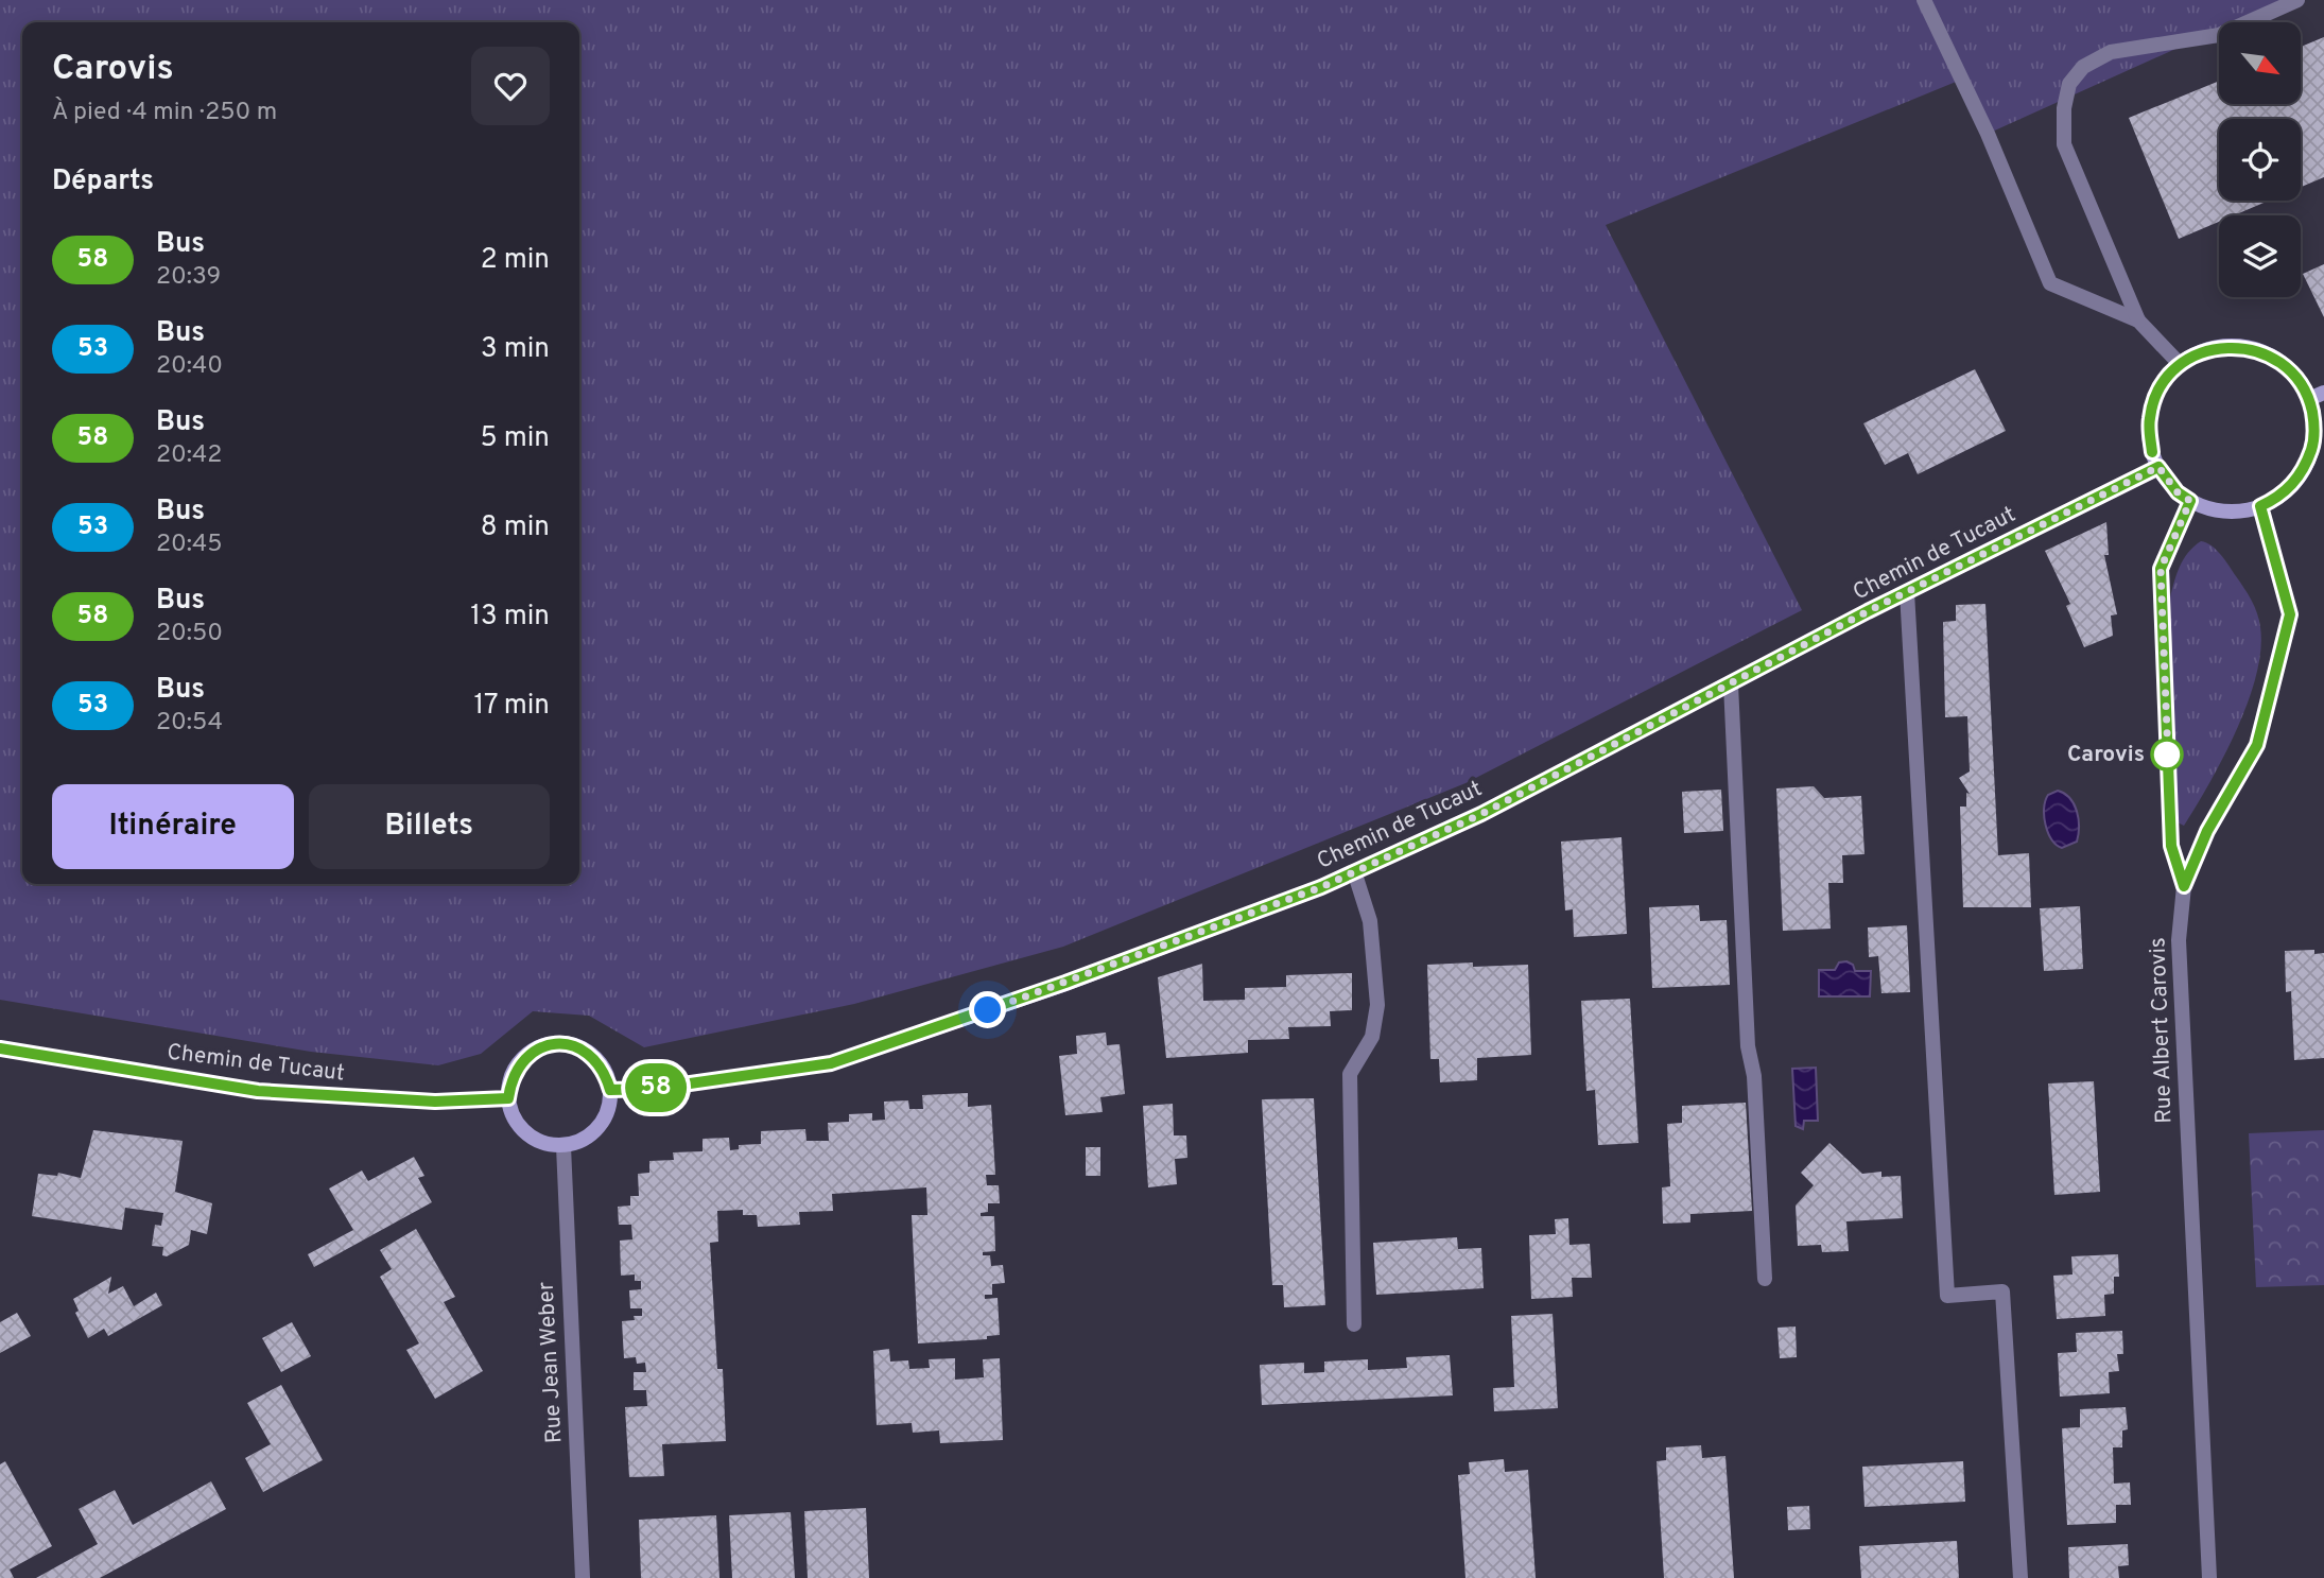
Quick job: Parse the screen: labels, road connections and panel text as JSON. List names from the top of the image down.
{
  "streets": {
    "main road": ["Chemin de Tucaut"],
    "street": ["Rue Albert Carovis", "Rue Jean Weber"]
  },
  "crossings": [
    ["Chemin de Tucaut", "Rue Albert Carovis"],
    ["Chemin de Tucaut", "Rue Jean Weber"]
  ],
  "places": ["Carovis"],
  "lines": ["bus line 58"],
  "north": "bottom right",
  "page": {
    "on_map": "58",
    "heading": [
      ["Carovis", "À pied · 4 min · 250 m"],
      "Départs"
    ],
    "list": [
      {
        "mark": "58",
        "name": "Bus",
        "note": "20:39",
        "value": "2 min"
      },
      {
        "mark": "53",
        "name": "Bus",
        "note": "20:40",
        "value": "3 min"
      },
      {
        "mark": "58",
        "name": "Bus",
        "note": "20:42",
        "value": "5 min"
      },
      {
        "mark": "53",
        "name": "Bus",
        "note": "20:45",
        "value": "8 min"
      },
      {
        "mark": "58",
        "name": "Bus",
        "note": "20:50",
        "value": "13 min"
      },
      {
        "mark": "53",
        "name": "Bus",
        "note": "20:54",
        "value": "17 min"
      }
    ],
    "buttons": ["Itinéraire", "Billets"]
  }
}
